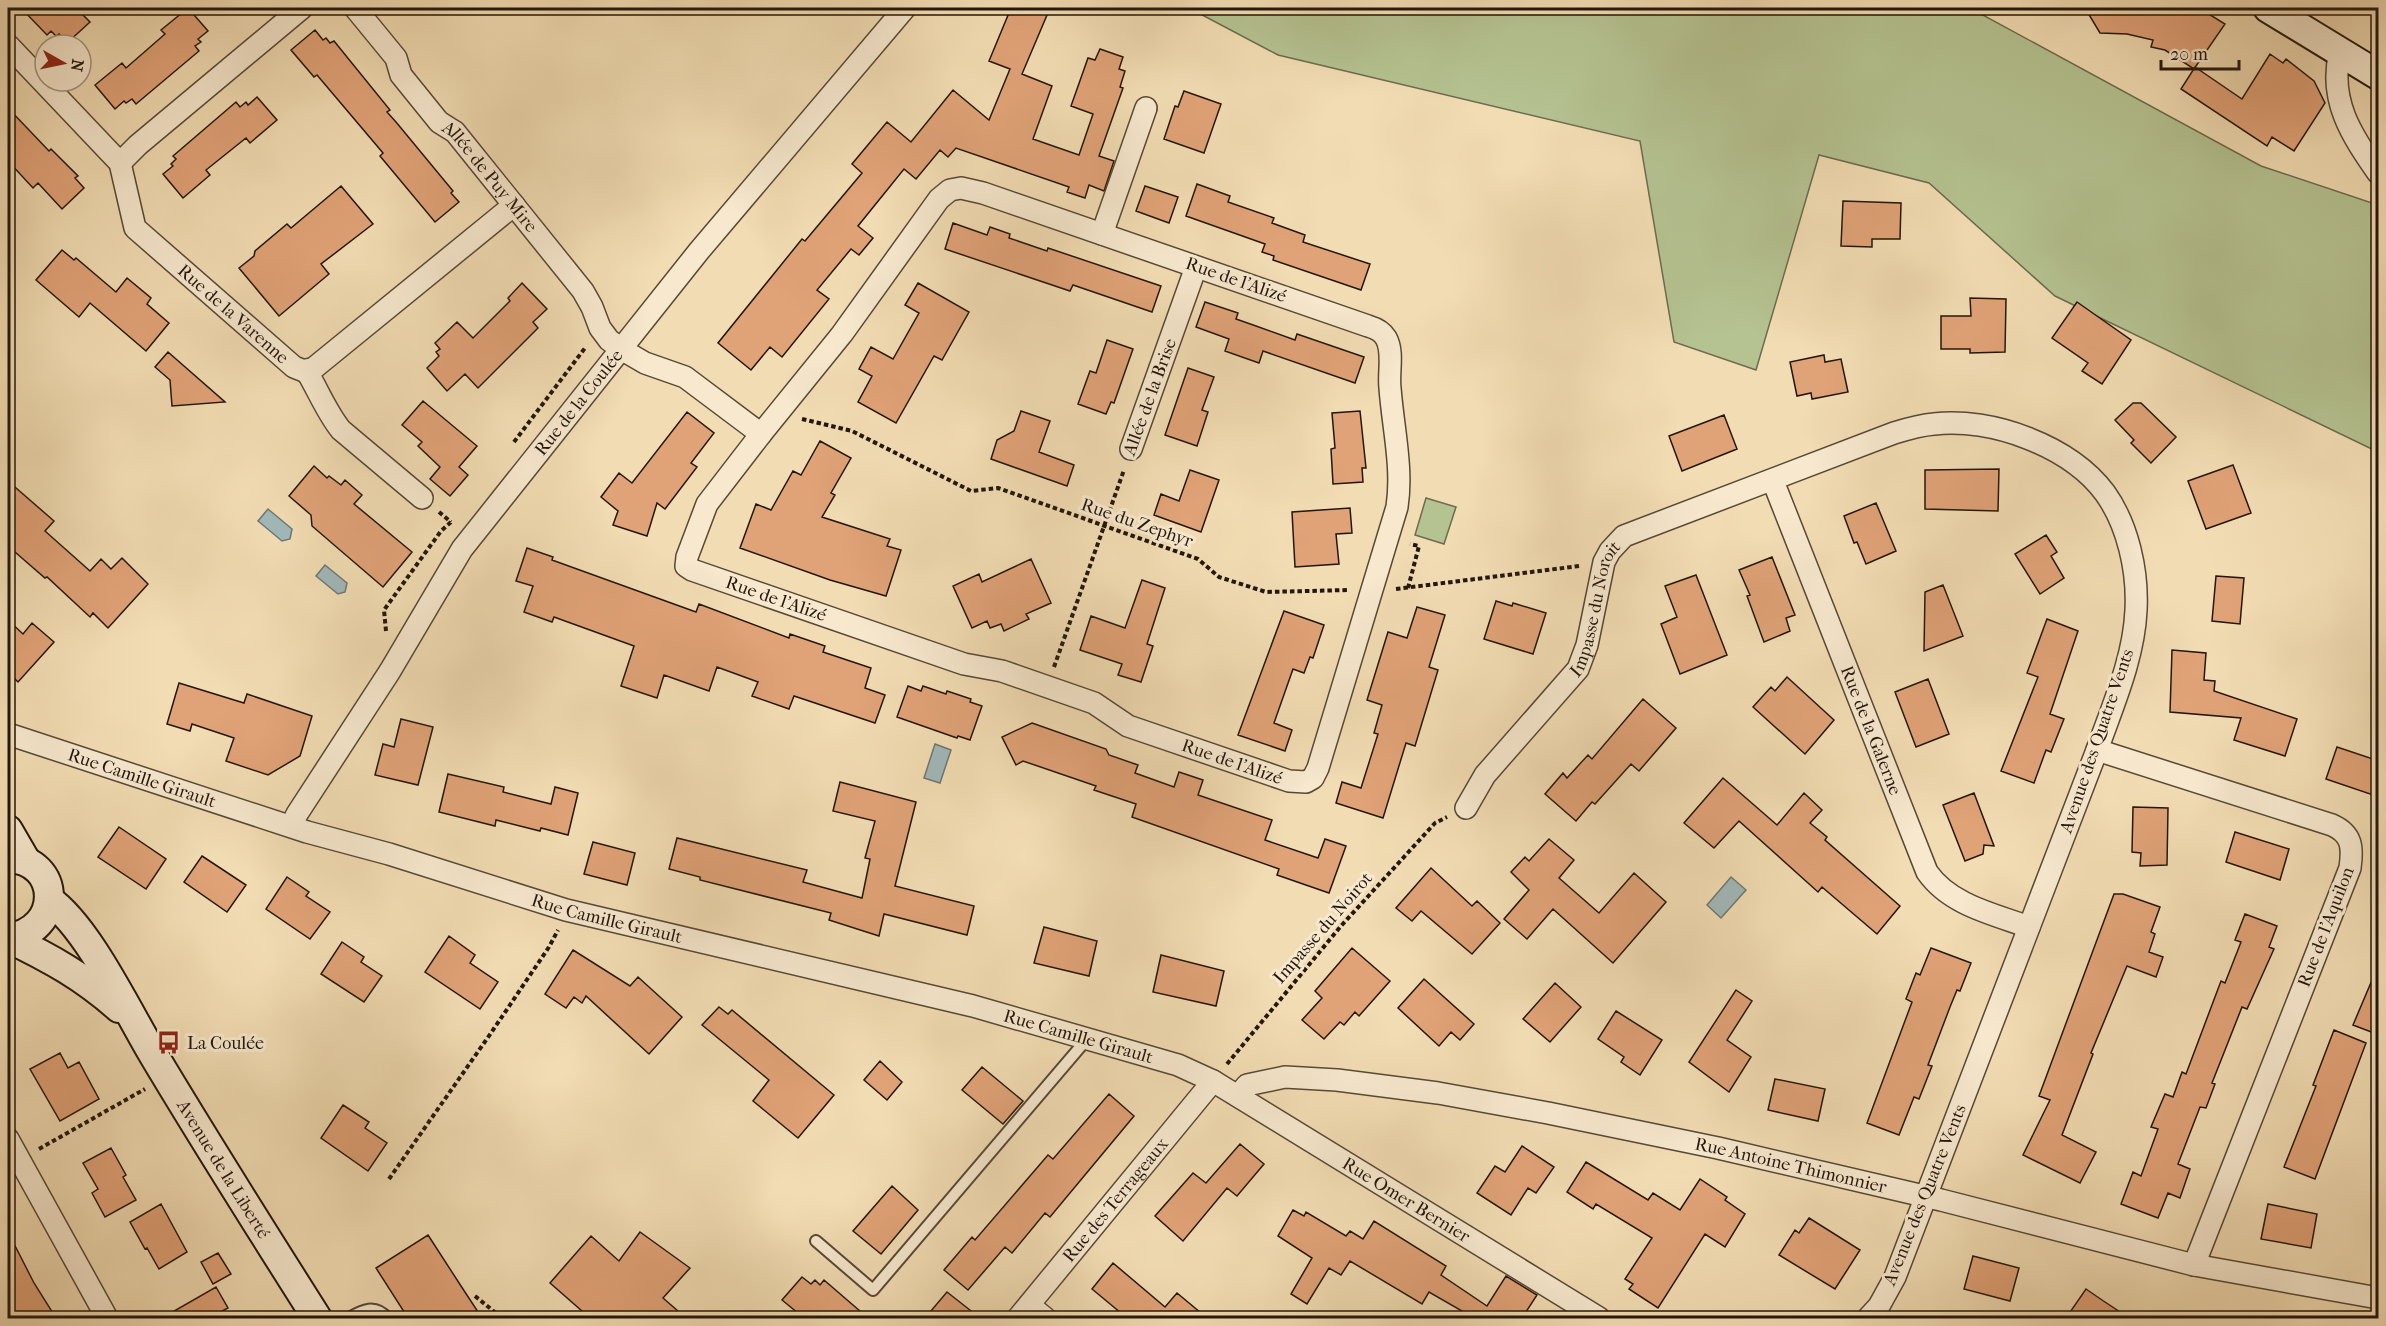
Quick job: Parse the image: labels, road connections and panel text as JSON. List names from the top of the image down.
{
  "streets": {
    "street": [
      "Allée de Puy Mire",
      "Rue de l'Alizé",
      "Rue de la Varenne",
      "Allée de la Brise",
      "Rue de la Coulée",
      "Impasse du Noroit",
      "Rue de la Galerne",
      "Avenue des Quatre Vents",
      "Rue Camille Girault",
      "Rue de l'Aquilon",
      "Rue Antoine Thimonnier",
      "Avenue de la Liberté",
      "Rue Omer Bernier",
      "Rue des Terrageaux"
    ],
    "path": ["Rue du Zephyr", "Impasse du Noirot"]
  },
  "crossings": [
    ["Allée de Puy Mire", "Rue de la Varenne"],
    ["Allée de Puy Mire", "Rue de la Coulée"],
    ["Rue de l'Alizé", "Allée de la Brise"],
    ["Rue de l'Alizé", "Rue du Zephyr"],
    ["Allée de la Brise", "Rue du Zephyr"],
    ["Rue de la Coulée", "Rue Camille Girault"],
    ["Rue du Zephyr", "Impasse du Noroit"],
    ["Impasse du Noroit", "Rue de la Galerne"],
    ["Impasse du Noroit", "Avenue des Quatre Vents"],
    ["Impasse du Noroit", "Impasse du Noirot"],
    ["Rue de la Galerne", "Avenue des Quatre Vents"],
    ["Avenue des Quatre Vents", "Rue de l'Aquilon"],
    ["Avenue des Quatre Vents", "Rue Antoine Thimonnier"],
    ["Rue Camille Girault", "Impasse du Noirot"],
    ["Rue Camille Girault", "Rue Omer Bernier"],
    ["Rue Camille Girault", "Rue des Terrageaux"],
    ["Rue de l'Aquilon", "Rue Antoine Thimonnier"],
    ["Impasse du Noirot", "Rue Omer Bernier"],
    ["Impasse du Noirot", "Rue des Terrageaux"],
    ["Rue Antoine Thimonnier", "Rue Omer Bernier"],
    ["Rue Omer Bernier", "Rue des Terrageaux"]
  ],
  "places": {
    "bus stop": ["La Coulée"]
  },
  "scale_bar": "20 m",
  "north": "right"
}
